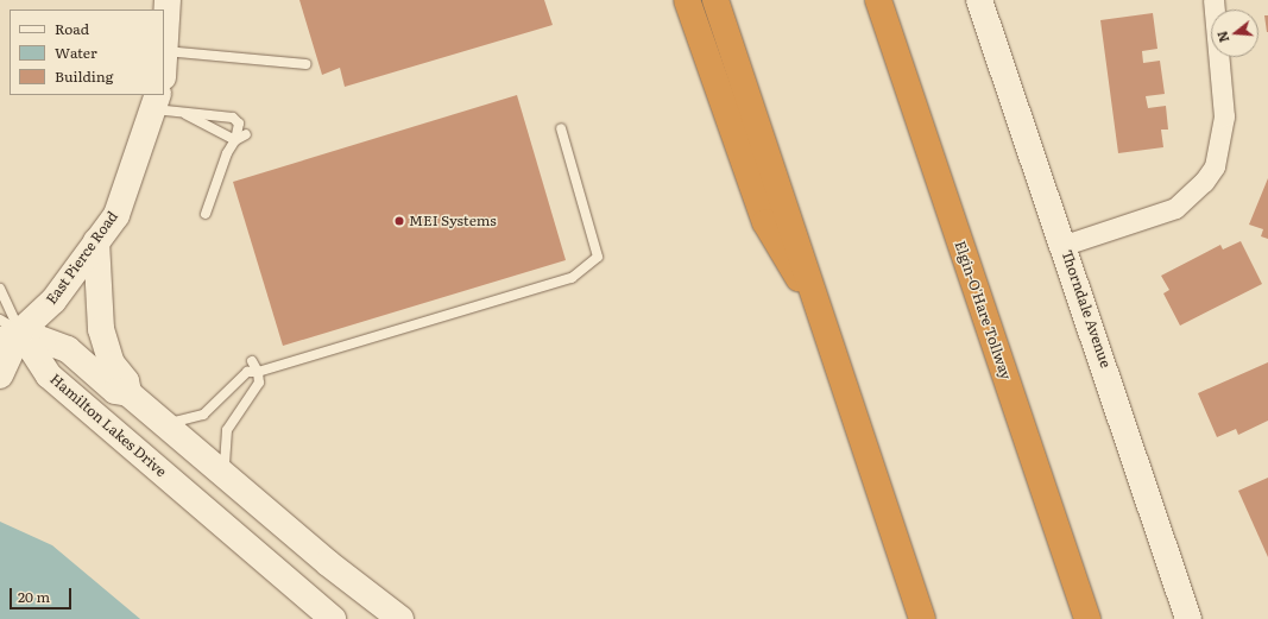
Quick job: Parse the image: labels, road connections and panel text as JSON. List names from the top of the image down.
{
  "streets": {
    "highway": ["Elgin-O'Hare Tollway"],
    "street": ["East Pierce Road", "Thorndale Avenue", "Hamilton Lakes Drive"]
  },
  "crossings": [
    ["East Pierce Road", "Hamilton Lakes Drive"]
  ],
  "places": ["MEI Systems"],
  "legend": ["Road", "Water", "Building"],
  "scale_bar": "20 m",
  "north": "left"
}
